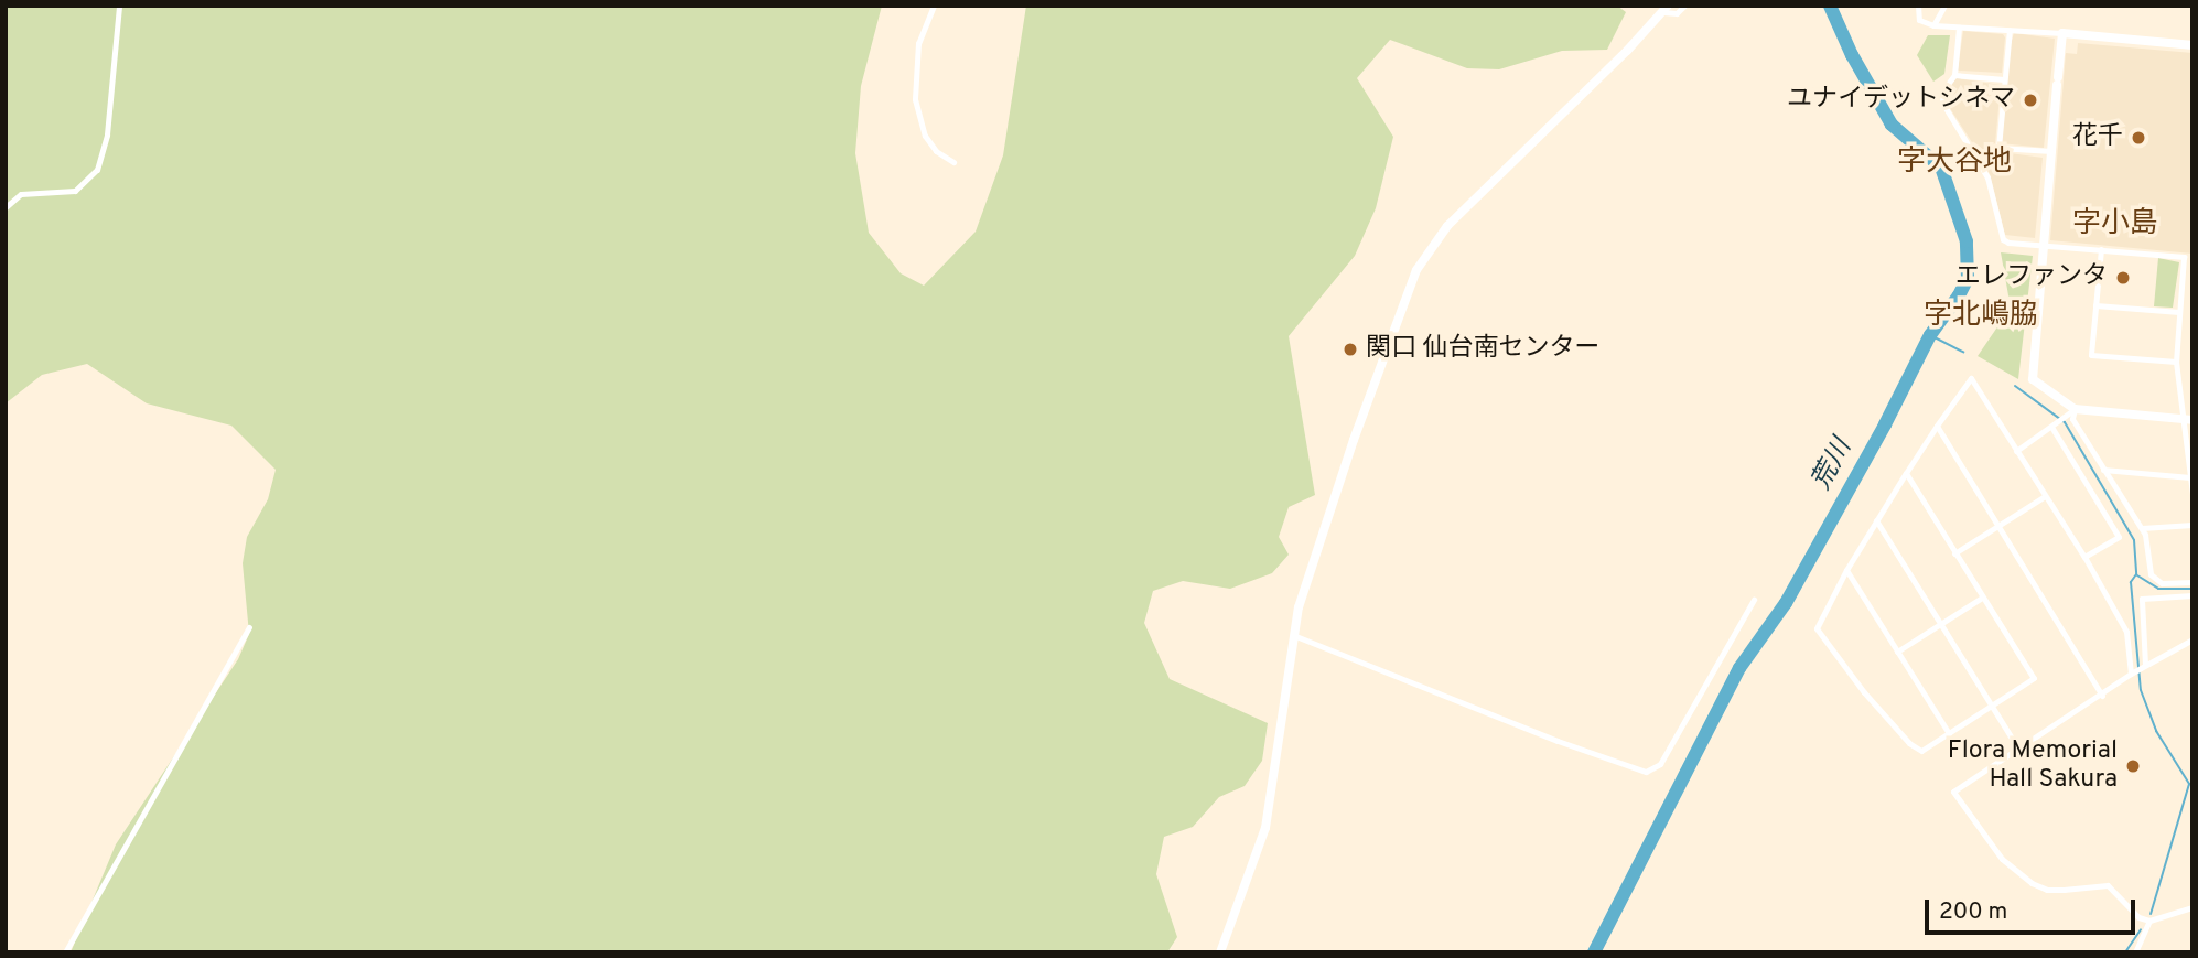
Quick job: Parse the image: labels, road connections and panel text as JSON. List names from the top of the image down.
{
  "districts": ["字大谷地", "字小島", "字北嶋脇"],
  "water": ["荒川"],
  "places": [
    "ユナイデットシネマ",
    "花千",
    "エレファンタ",
    "関口 仙台南センター",
    "Flora Memorial Hall Sakura"
  ],
  "scale_bar": "200 m"
}
